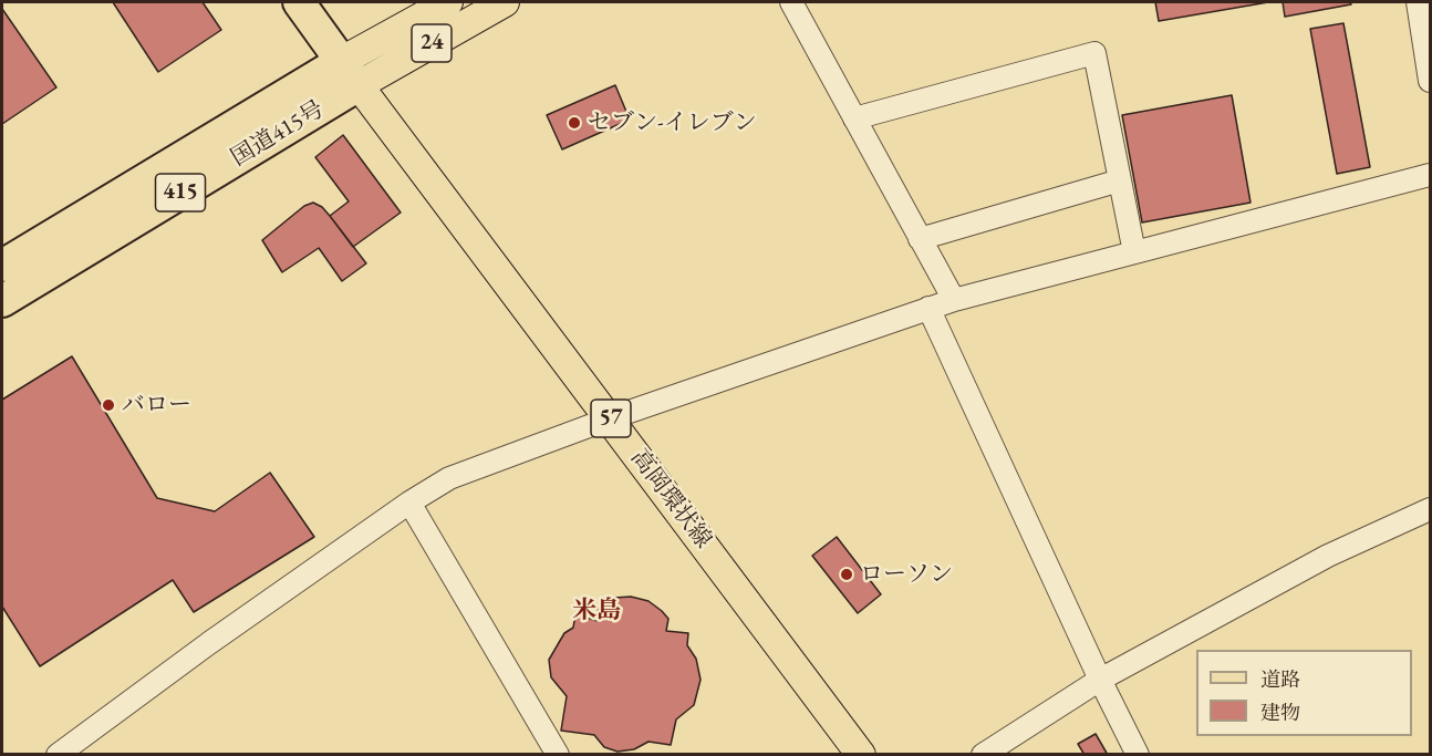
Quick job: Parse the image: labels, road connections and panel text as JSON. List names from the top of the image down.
{
  "streets": {
    "highway": ["国道415号", "415"],
    "main road": ["24", "57", "高岡環状線"]
  },
  "crossings": [
    ["24", "国道415号"],
    ["24", "高岡環状線"],
    ["国道415号", "高岡環状線"]
  ],
  "districts": ["米島"],
  "places": ["セブン-イレブン", "バロー", "ローソン"],
  "legend": ["道路", "建物"]
}
